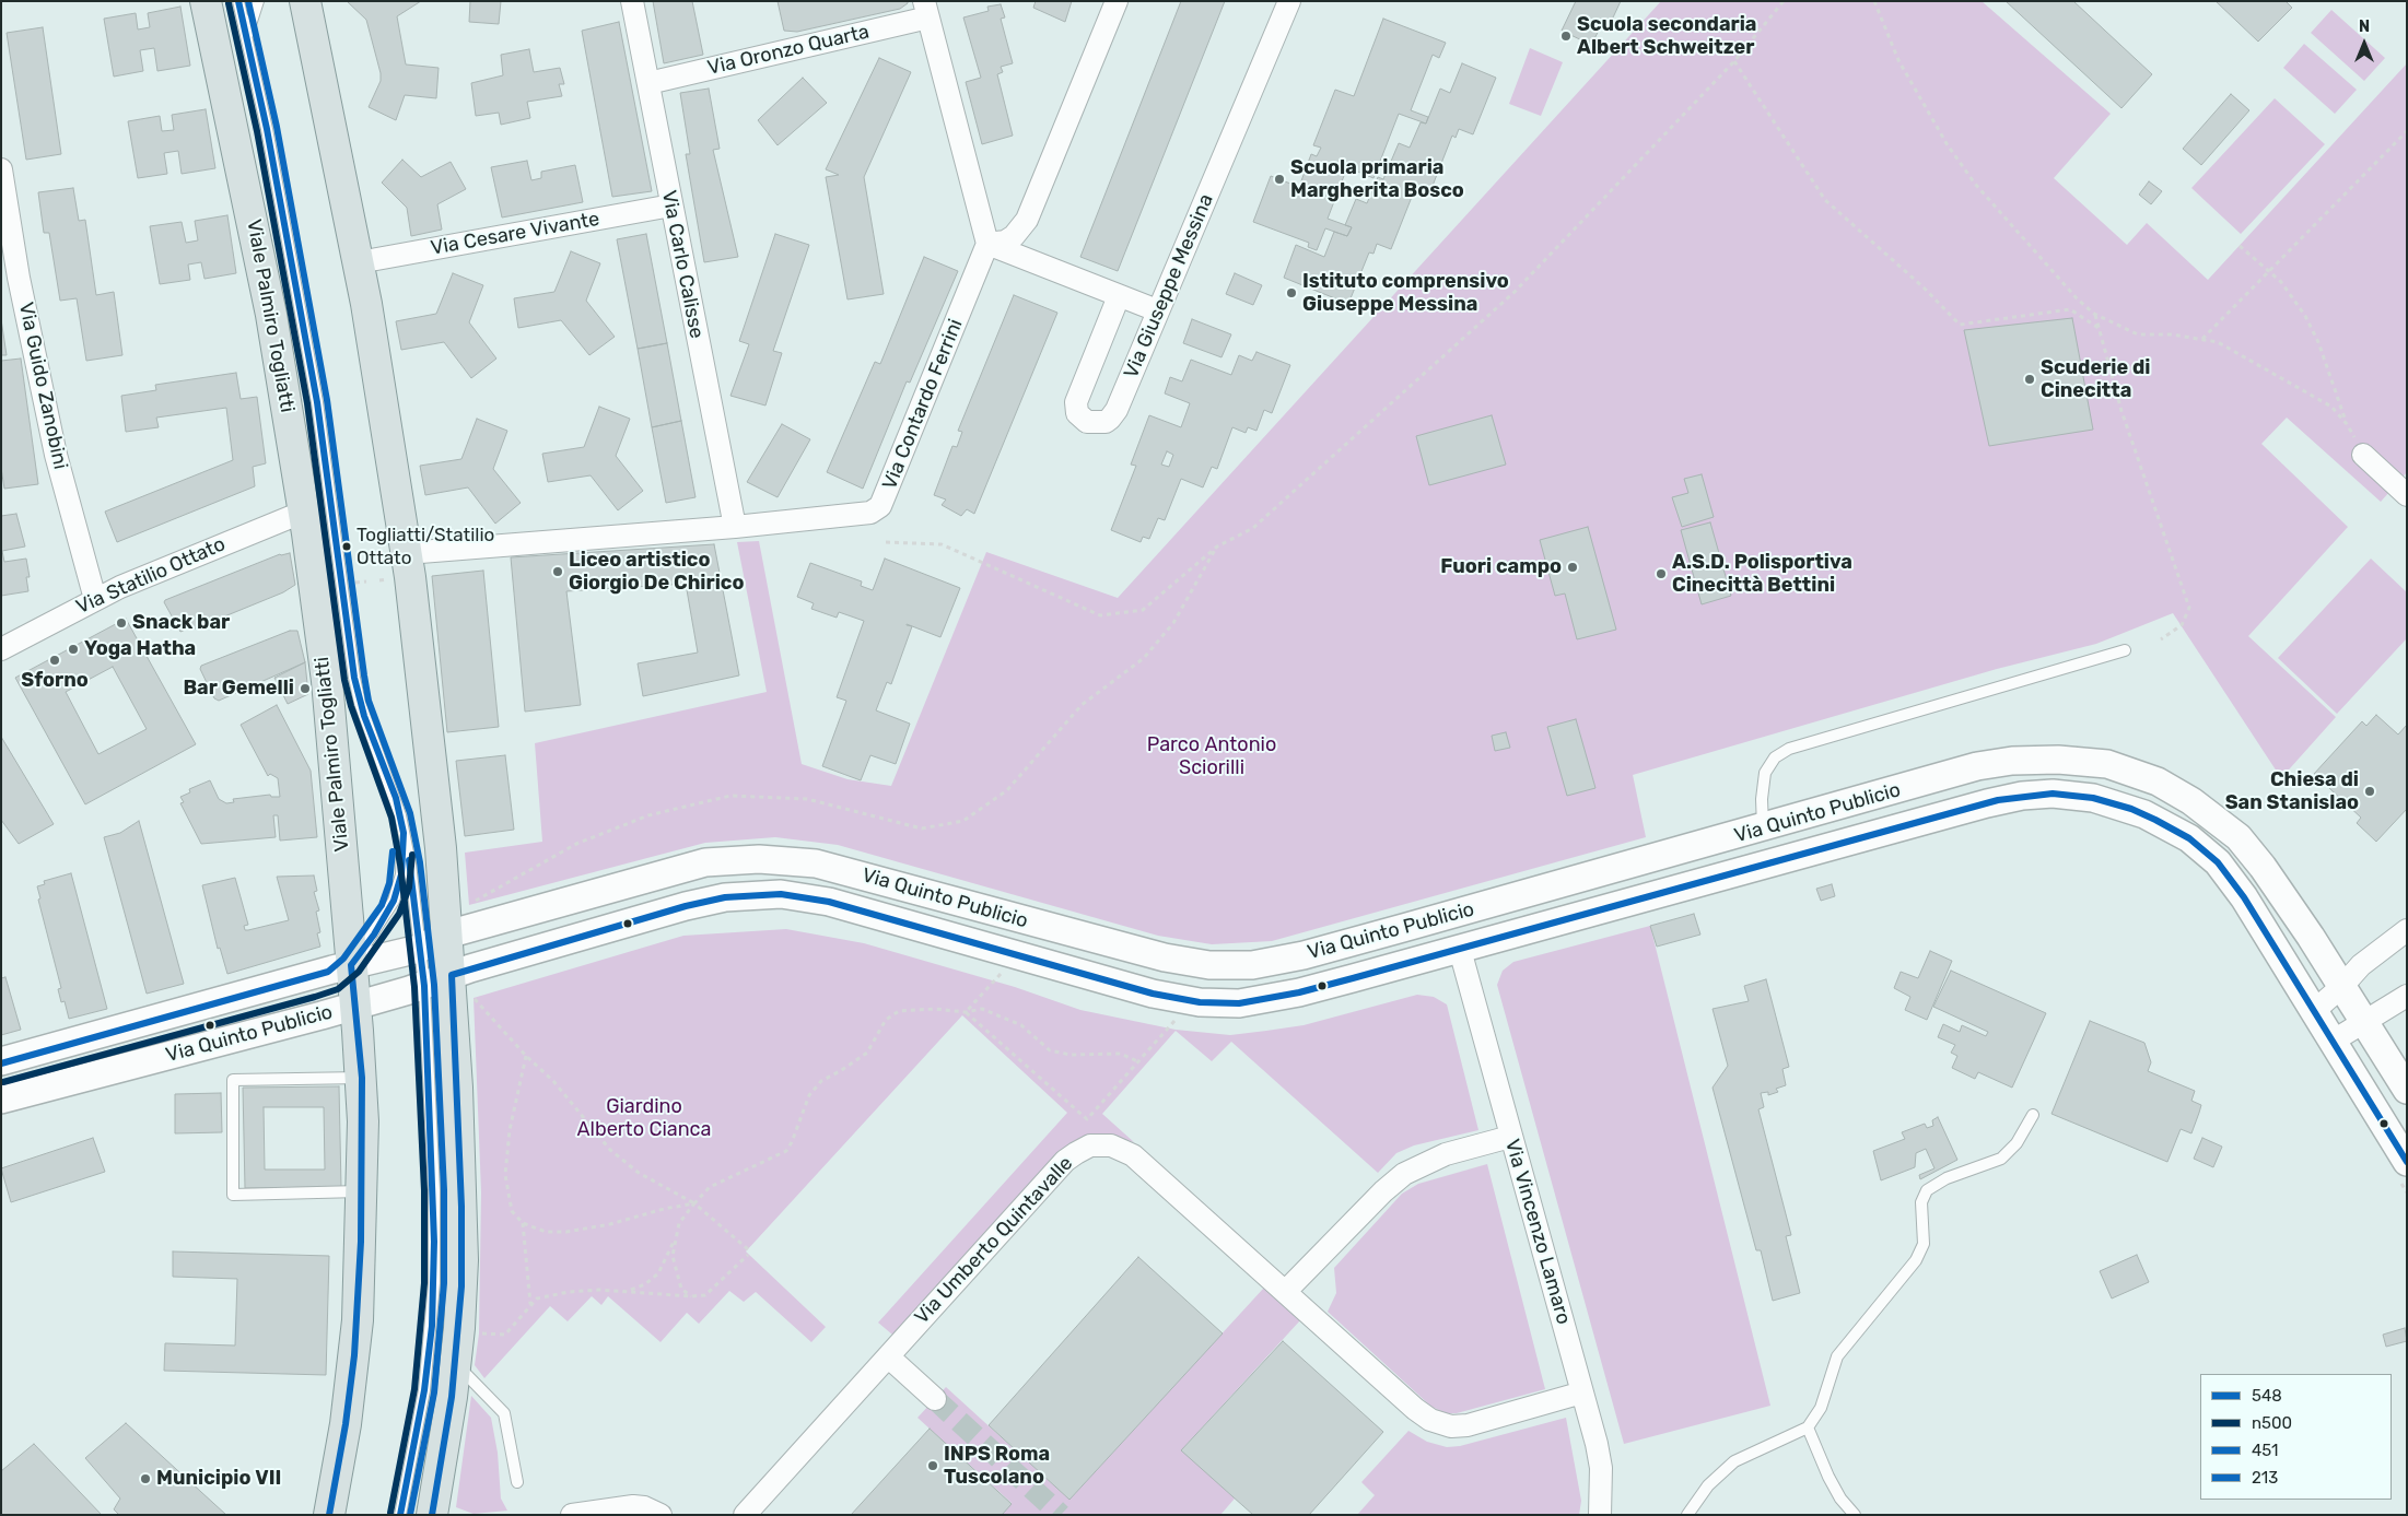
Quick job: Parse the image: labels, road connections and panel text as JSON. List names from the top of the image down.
{
  "streets": {
    "main road": ["Viale Palmiro Togliatti"],
    "street": [
      "Via Oronzo Quarta",
      "Via Cesare Vivante",
      "Via Carlo Calisse",
      "Via Giuseppe Messina",
      "Via Guido Zanobini",
      "Via Contardo Ferrini",
      "Via Statilio Ottato",
      "Via Quinto Publicio",
      "Via Vincenzo Lamaro",
      "Via Umberto Quintavalle"
    ]
  },
  "crossings": [
    ["Via Oronzo Quarta", "Via Carlo Calisse"],
    ["Via Cesare Vivante", "Via Carlo Calisse"],
    ["Via Carlo Calisse", "Via Contardo Ferrini"],
    ["Viale Palmiro Togliatti", "Via Statilio Ottato"],
    ["Viale Palmiro Togliatti", "Via Quinto Publicio"],
    ["Via Guido Zanobini", "Via Statilio Ottato"],
    ["Via Quinto Publicio", "Via Vincenzo Lamaro"],
    ["Via Vincenzo Lamaro", "Via Umberto Quintavalle"]
  ],
  "parks": ["Parco Antonio Sciorilli", "Giardino Alberto Cianca"],
  "places": [
    "Scuola secondaria Albert Schweitzer",
    "Scuola primaria Margherita Bosco",
    "Istituto comprensivo Giuseppe Messina",
    "Scuderie di Cinecitta",
    "Togliatti/Statilio Ottato",
    "Fuori campo",
    "Liceo artistico Giorgio De Chirico",
    "A.S.D. Polisportiva Cinecittà Bettini",
    "Snack bar",
    "Yoga Hatha",
    "Sforno",
    "Bar Gemelli",
    "Chiesa di San Stanislao",
    "INPS Roma Tuscolano",
    "Municipio VII"
  ],
  "lines": [
    "transit line 548",
    "transit line 451",
    "transit line n500",
    "transit line 213"
  ],
  "legend": [
    "548",
    "n500",
    "451",
    "213"
  ],
  "north": "top"
}
